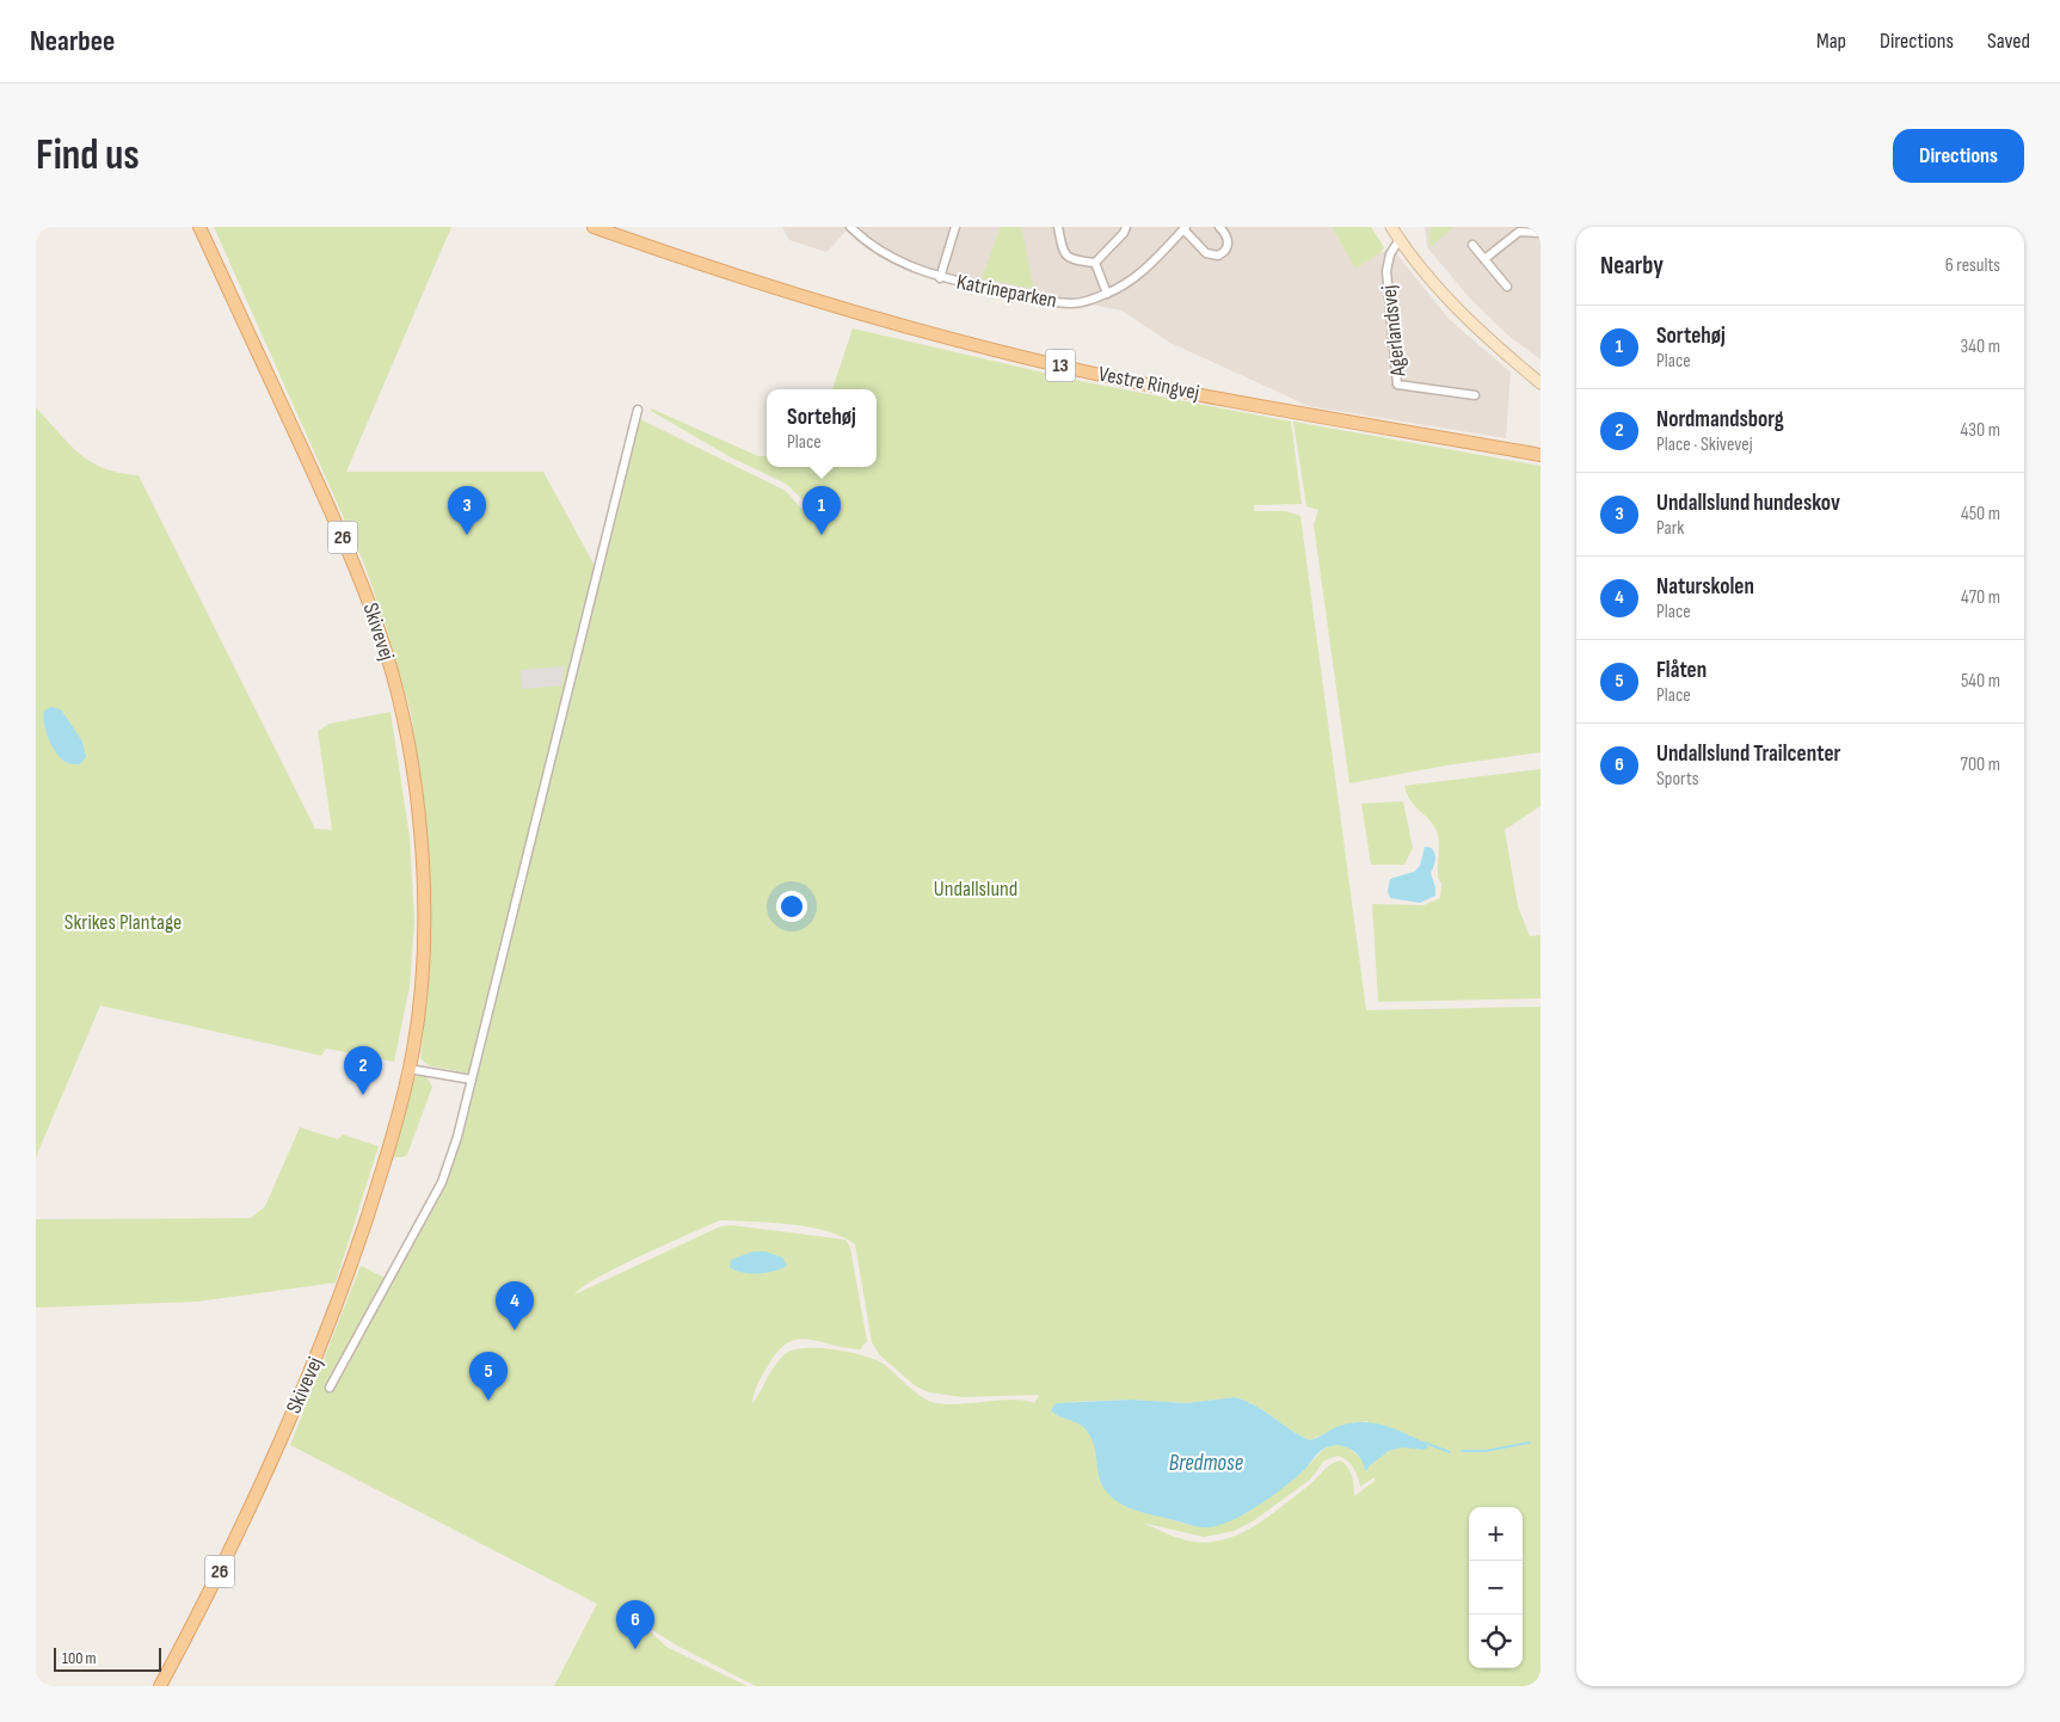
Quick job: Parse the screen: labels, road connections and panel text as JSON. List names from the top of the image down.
{
  "streets": {
    "main road": [
      "13",
      "Vestre Ringvej",
      "26",
      "Skivevej"
    ],
    "street": ["Katrineparken", "Agerlandsvej"]
  },
  "water": ["Bredmose"],
  "parks": ["Undallslund", "Skrikes Plantage"],
  "scale_bar": "100 m",
  "page": {
    "header": "Nearbee",
    "nav": ["Map", "Directions", "Saved"],
    "buttons": "Directions",
    "title": "Find us",
    "heading": ["Nearby", "6 results"],
    "list": [
      {
        "mark": "1",
        "name": "Sortehøj",
        "note": "Place",
        "value": "340 m"
      },
      {
        "mark": "2",
        "name": "Nordmandsborg",
        "note": "Place · Skivevej",
        "value": "430 m"
      },
      {
        "mark": "3",
        "name": "Undallslund hundeskov",
        "note": "Park",
        "value": "450 m"
      },
      {
        "mark": "4",
        "name": "Naturskolen",
        "note": "Place",
        "value": "470 m"
      },
      {
        "mark": "5",
        "name": "Flåten",
        "note": "Place",
        "value": "540 m"
      },
      {
        "mark": "6",
        "name": "Undallslund Trailcenter",
        "note": "Sports",
        "value": "700 m"
      }
    ],
    "popup": ["Sortehøj", "Place"],
    "pins": [
      "1",
      "3",
      "2",
      "4",
      "5",
      "6"
    ],
    "map_buttons": ["+", "−"],
    "scale": "100 m"
  }
}
